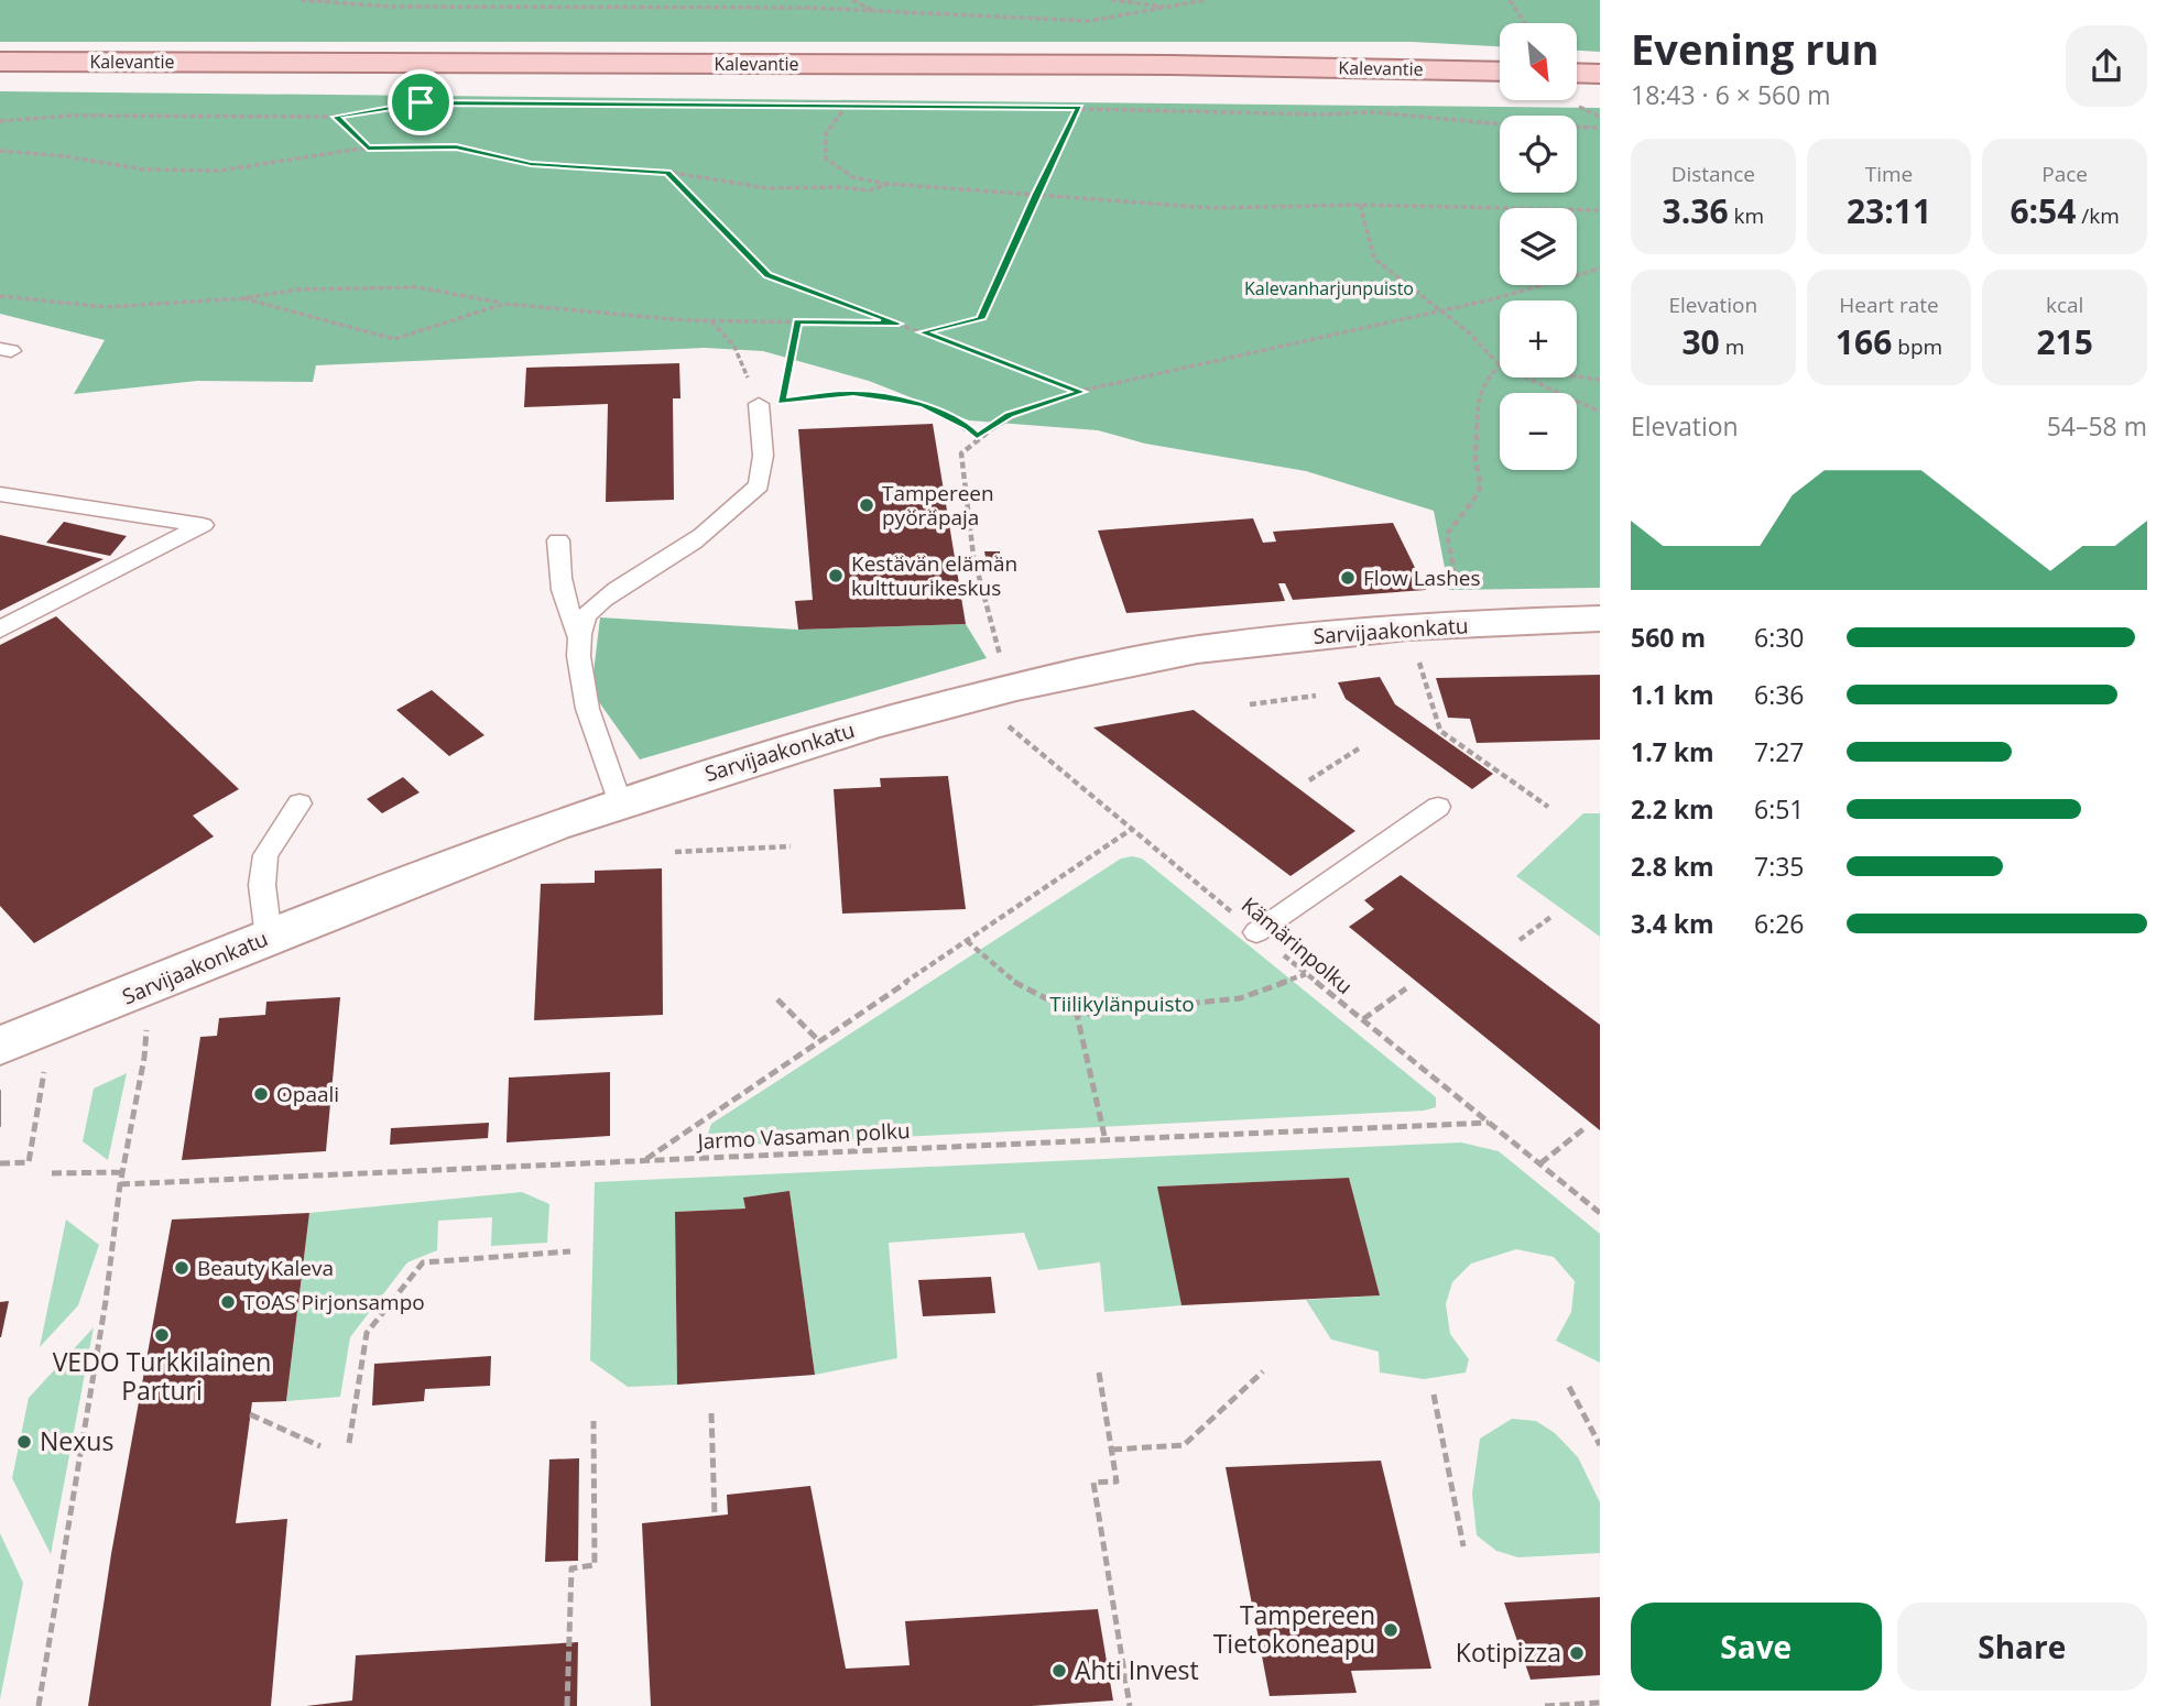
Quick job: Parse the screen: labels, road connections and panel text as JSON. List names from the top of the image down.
{
  "streets": {
    "main road": ["Kalevantie"],
    "street": ["Sarvijaakonkatu"],
    "path": ["Kämärinpolku", "Jarmo Vasaman polku"]
  },
  "crossings": [
    ["Sarvijaakonkatu", "Kämärinpolku"],
    ["Kämärinpolku", "Jarmo Vasaman polku"]
  ],
  "parks": ["Kalevanharjunpuisto", "Tiilikylänpuisto"],
  "places": [
    "Tampereen pyöräpaja",
    "Kestävän elämän kulttuurikeskus",
    "Flow Lashes",
    "Opaali",
    "Beauty Kaleva",
    "TOAS Pirjonsampo",
    "VEDO Turkkilainen Parturi",
    "Nexus",
    "Tampereen Tietokoneapu",
    "Kotipizza",
    "Ahti Invest"
  ],
  "north": "bottom right",
  "page": {
    "heading": ["Evening run", "18:43 · 6 × 560 m"],
    "map_buttons": ["+", "−"],
    "stats": [
      ["Distance", "3.36 km"],
      ["Time", "23:11"],
      ["Pace", "6:54 /km"],
      ["Elevation", "30 m"],
      ["Heart rate", "166 bpm"],
      ["kcal", "215"]
    ],
    "chart": ["Elevation", "54–58 m"],
    "list": [
      {
        "name": "560 m",
        "note": "6:30"
      },
      {
        "name": "1.1 km",
        "note": "6:36"
      },
      {
        "name": "1.7 km",
        "note": "7:27"
      },
      {
        "name": "2.2 km",
        "note": "6:51"
      },
      {
        "name": "2.8 km",
        "note": "7:35"
      },
      {
        "name": "3.4 km",
        "note": "6:26"
      }
    ],
    "buttons": ["Save", "Share"]
  }
}
